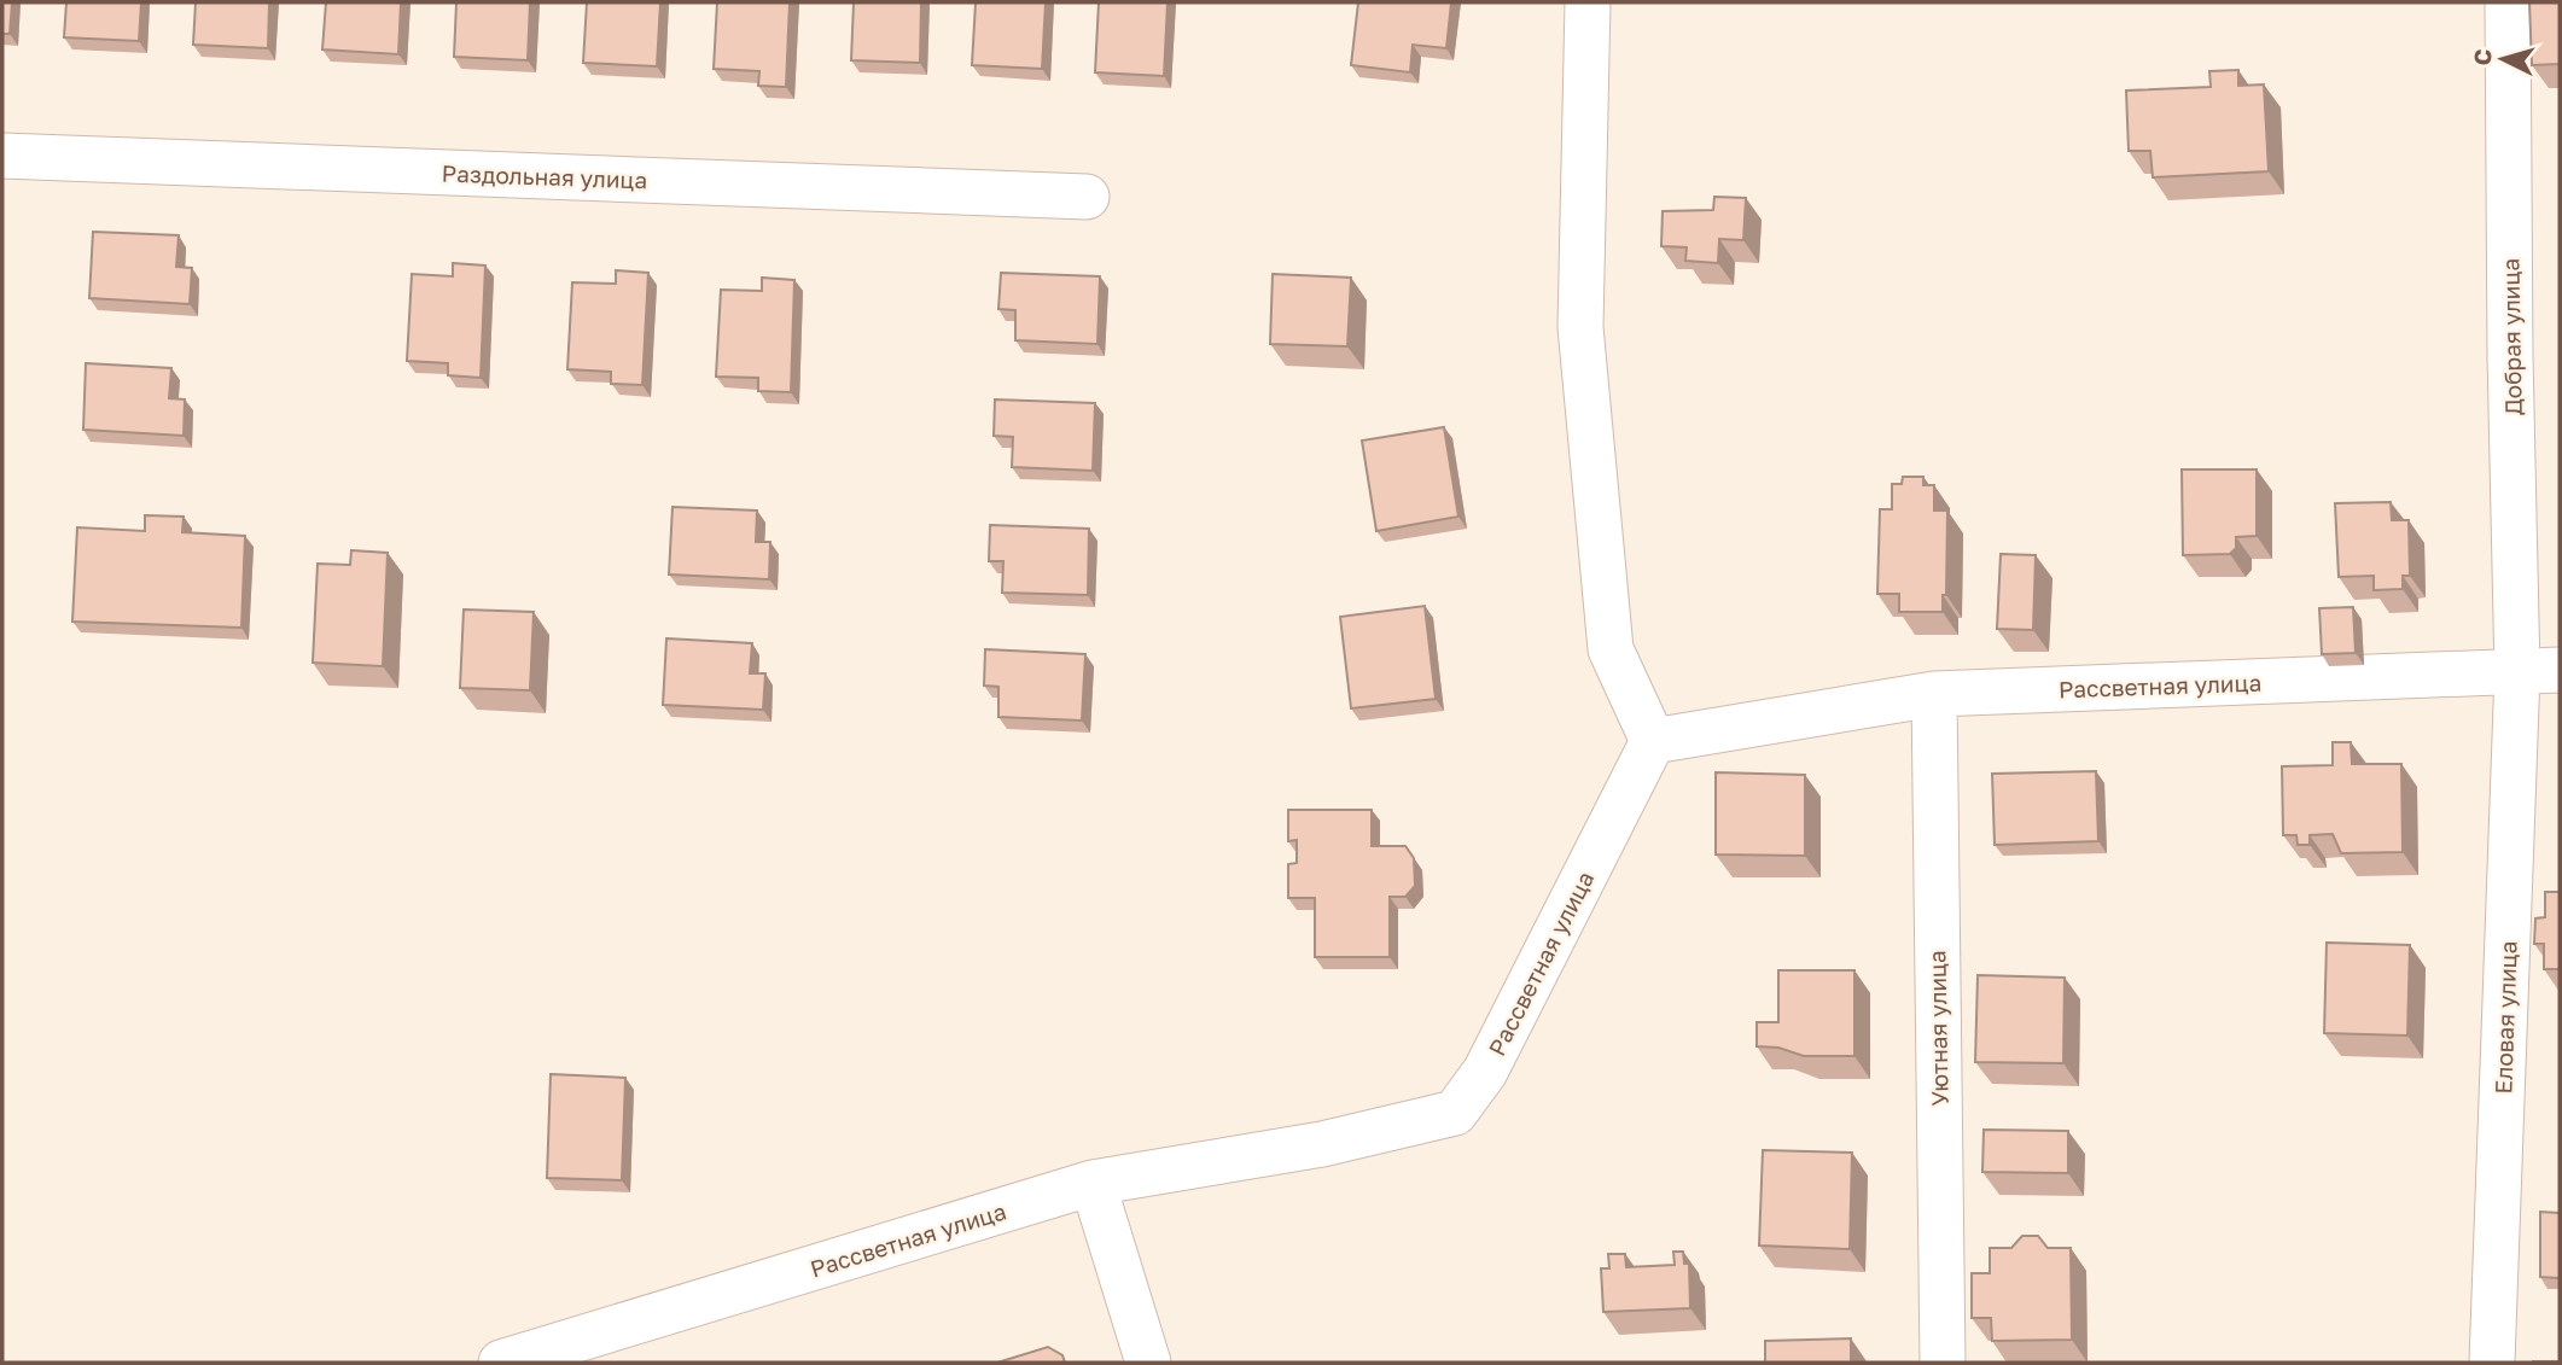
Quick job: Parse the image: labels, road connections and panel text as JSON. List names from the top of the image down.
{
  "streets": {
    "street": [
      "Раздольная улица",
      "Добрая улица",
      "Рассветная улица",
      "Еловая улица",
      "Уютная улица"
    ]
  },
  "crossings": [
    ["Добрая улица", "Рассветная улица"],
    ["Добрая улица", "Еловая улица"],
    ["Рассветная улица", "Еловая улица"],
    ["Рассветная улица", "Уютная улица"]
  ],
  "north": "left"
}
